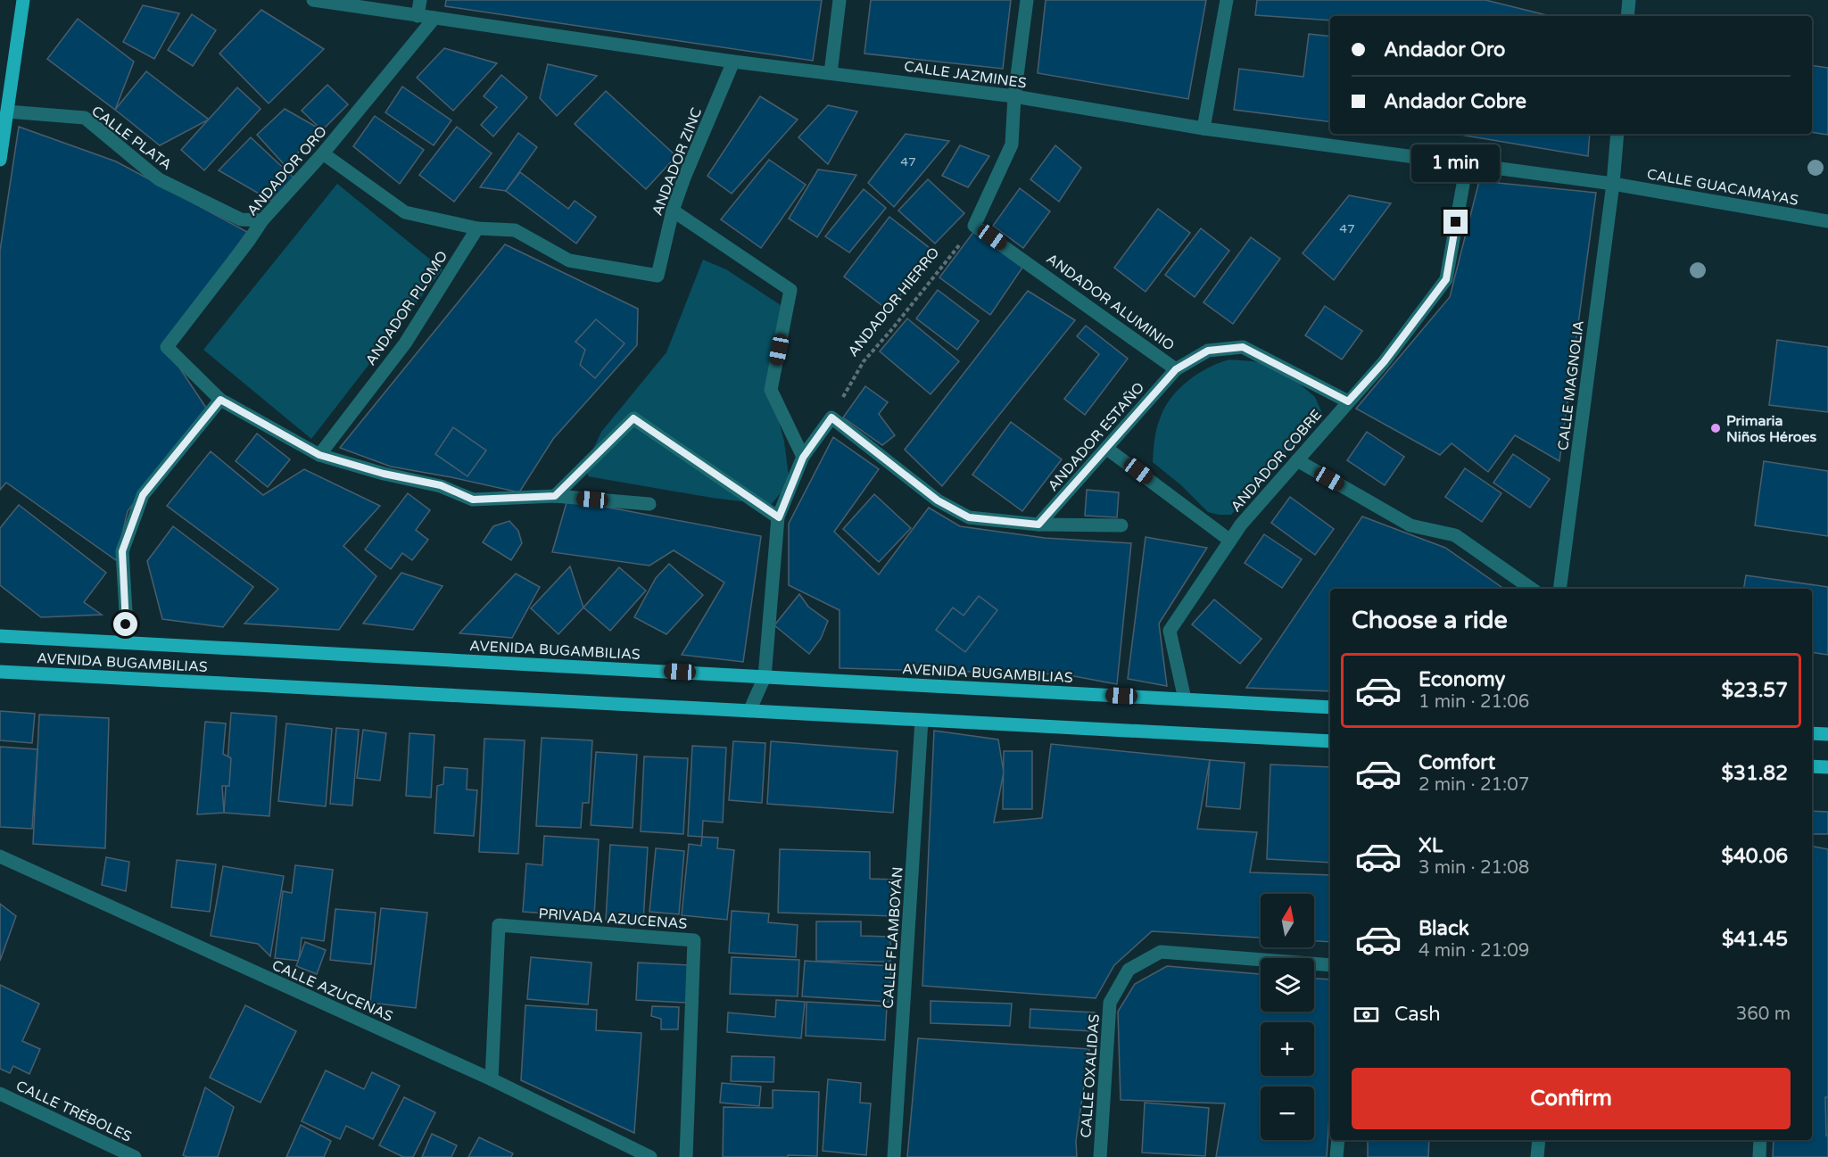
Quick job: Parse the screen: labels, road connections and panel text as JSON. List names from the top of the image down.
{
  "streets": {
    "main road": ["AVENIDA BUGAMBILIAS"],
    "street": [
      "CALLE JAZMINES",
      "CALLE PLATA",
      "ANDADOR ZINC",
      "ANDADOR ORO",
      "CALLE GUACAMAYAS",
      "ANDADOR ALUMINIO",
      "ANDADOR PLOMO",
      "CALLE MAGNOLIA",
      "ANDADOR ESTAÑO",
      "ANDADOR COBRE",
      "PRIVADA AZUCENAS",
      "CALLE FLAMBOYÁN",
      "CALLE AZUCENAS",
      "CALLE OXALIDAS",
      "CALLE TRÉBOLES"
    ],
    "path": ["ANDADOR HIERRO"]
  },
  "crossings": [
    ["CALLE JAZMINES", "ANDADOR ZINC"],
    ["CALLE JAZMINES", "ANDADOR ORO"],
    ["CALLE JAZMINES", "CALLE GUACAMAYAS"],
    ["CALLE JAZMINES", "CALLE MAGNOLIA"],
    ["CALLE JAZMINES", "ANDADOR COBRE"],
    ["CALLE PLATA", "ANDADOR ORO"],
    ["ANDADOR ZINC", "ANDADOR PLOMO"],
    ["CALLE GUACAMAYAS", "CALLE MAGNOLIA"],
    ["ANDADOR HIERRO", "ANDADOR ALUMINIO"],
    ["ANDADOR ALUMINIO", "ANDADOR ESTAÑO"],
    ["ANDADOR ALUMINIO", "ANDADOR COBRE"],
    ["ANDADOR COBRE", "AVENIDA BUGAMBILIAS"],
    ["AVENIDA BUGAMBILIAS", "CALLE FLAMBOYÁN"],
    ["PRIVADA AZUCENAS", "CALLE AZUCENAS"]
  ],
  "places": ["Primaria Niños Héroes"],
  "house_numbers": ["47", "47"],
  "north": "top",
  "page": {
    "banner": ["Andador Oro", "Andador Cobre"],
    "bubble": "1 min",
    "heading": "Choose a ride",
    "list": [
      {
        "name": "Economy",
        "note": "1 min · 21:06",
        "value": "$23.57"
      },
      {
        "name": "Comfort",
        "note": "2 min · 21:07",
        "value": "$31.82"
      },
      {
        "name": "XL",
        "note": "3 min · 21:08",
        "value": "$40.06"
      },
      {
        "name": "Black",
        "note": "4 min · 21:09",
        "value": "$41.45"
      }
    ],
    "map_buttons": ["+", "−"],
    "pay": ["Cash", "360 m"],
    "buttons": "Confirm"
  }
}
